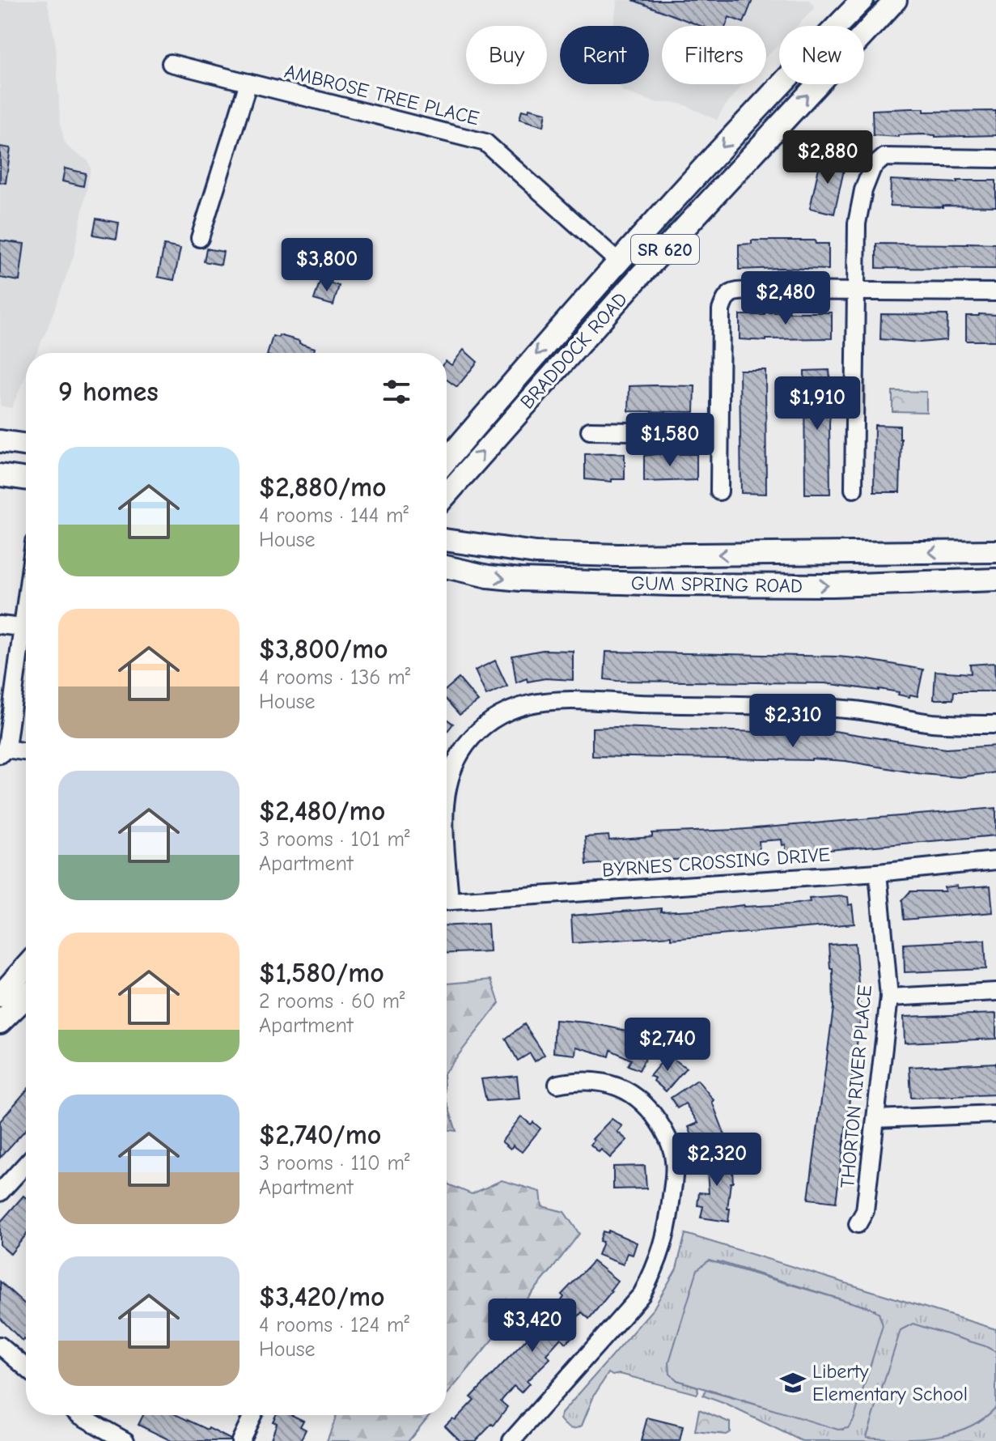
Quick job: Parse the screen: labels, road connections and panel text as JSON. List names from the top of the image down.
{
  "streets": {
    "main road": ["SR 620", "BRADDOCK ROAD", "GUM SPRING ROAD"],
    "street": ["AMBROSE TREE PLACE", "BYRNES CROSSING DRIVE", "THORTON RIVER PLACE"]
  },
  "crossings": [
    ["AMBROSE TREE PLACE", "BRADDOCK ROAD"],
    ["BYRNES CROSSING DRIVE", "THORTON RIVER PLACE"]
  ],
  "places": {
    "school or university": ["Liberty Elementary School"]
  },
  "page": {
    "chip": [
      "Buy",
      "Rent",
      "Filters",
      "New"
    ],
    "price": [
      "$2,880",
      "$3,800",
      "$2,480",
      "$1,910",
      "$1,580",
      "$2,310",
      "$2,740",
      "$2,320",
      "$3,420"
    ],
    "heading": "9 homes",
    "list": [
      {
        "name": "$2,880/mo",
        "note": "4 rooms · 144 m² · House"
      },
      {
        "name": "$3,800/mo",
        "note": "4 rooms · 136 m² · House"
      },
      {
        "name": "$2,480/mo",
        "note": "3 rooms · 101 m² · Apartment"
      },
      {
        "name": "$1,580/mo",
        "note": "2 rooms · 60 m² · Apartment"
      },
      {
        "name": "$2,740/mo",
        "note": "3 rooms · 110 m² · Apartment"
      },
      {
        "name": "$3,420/mo",
        "note": "4 rooms · 124 m² · House"
      }
    ]
  }
}
